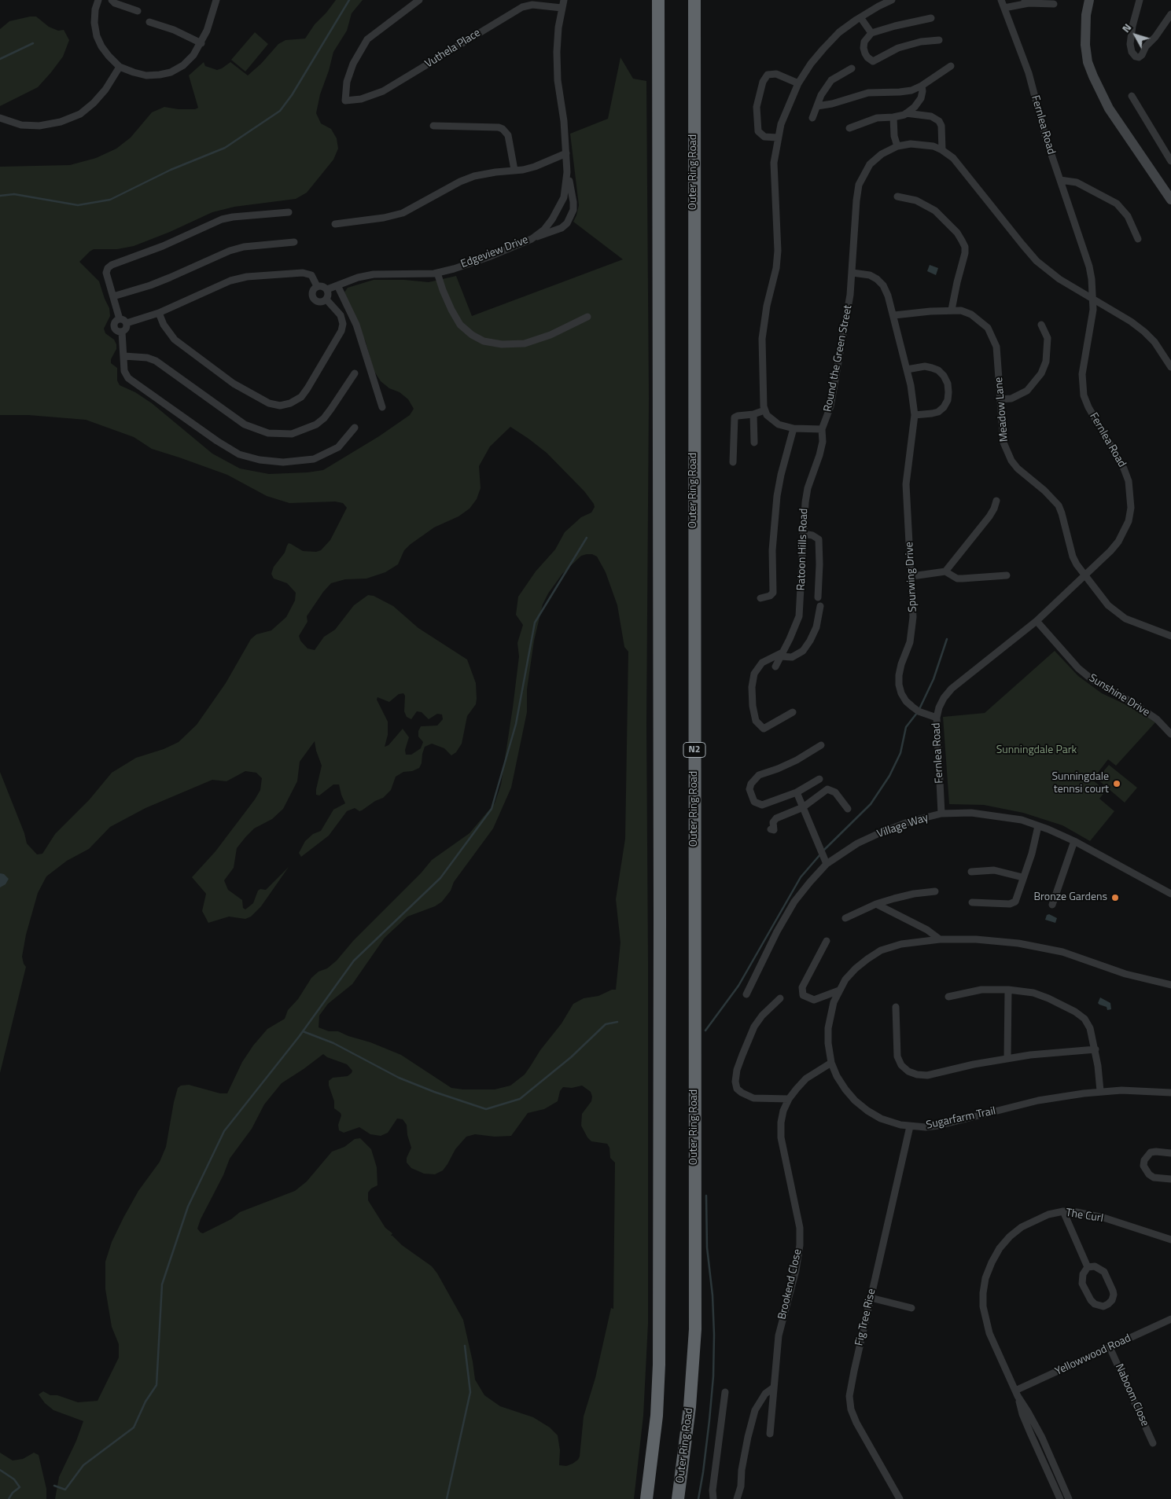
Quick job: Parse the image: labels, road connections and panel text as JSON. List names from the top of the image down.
{
  "streets": {
    "highway": ["Outer Ring Road", "N2"],
    "street": [
      "Vuthela Place",
      "Fernlea Road",
      "Edgeview Drive",
      "Round the Green Street",
      "Meadow Lane",
      "Ratoon Hills Road",
      "Spurwing Drive",
      "Sunshine Drive",
      "Village Way",
      "Sugarfarm Trail",
      "The Curl",
      "Brookend Close",
      "Fig Tree Rise",
      "Yellowwood Road",
      "Naboom Close"
    ]
  },
  "crossings": [
    ["Vuthela Place", "Edgeview Drive"],
    ["Fernlea Road", "Round the Green Street"],
    ["Fernlea Road", "Meadow Lane"],
    ["Fernlea Road", "Spurwing Drive"],
    ["Fernlea Road", "Sunshine Drive"],
    ["Fernlea Road", "Village Way"],
    ["Round the Green Street", "Ratoon Hills Road"],
    ["Round the Green Street", "Spurwing Drive"],
    ["Meadow Lane", "Spurwing Drive"],
    ["Sugarfarm Trail", "Brookend Close"],
    ["Sugarfarm Trail", "Fig Tree Rise"],
    ["The Curl", "Yellowwood Road"],
    ["Yellowwood Road", "Naboom Close"]
  ],
  "parks": ["Sunningdale Park"],
  "places": ["Sunningdale tennsi court", "Bronze Gardens"],
  "north": "top left"
}
